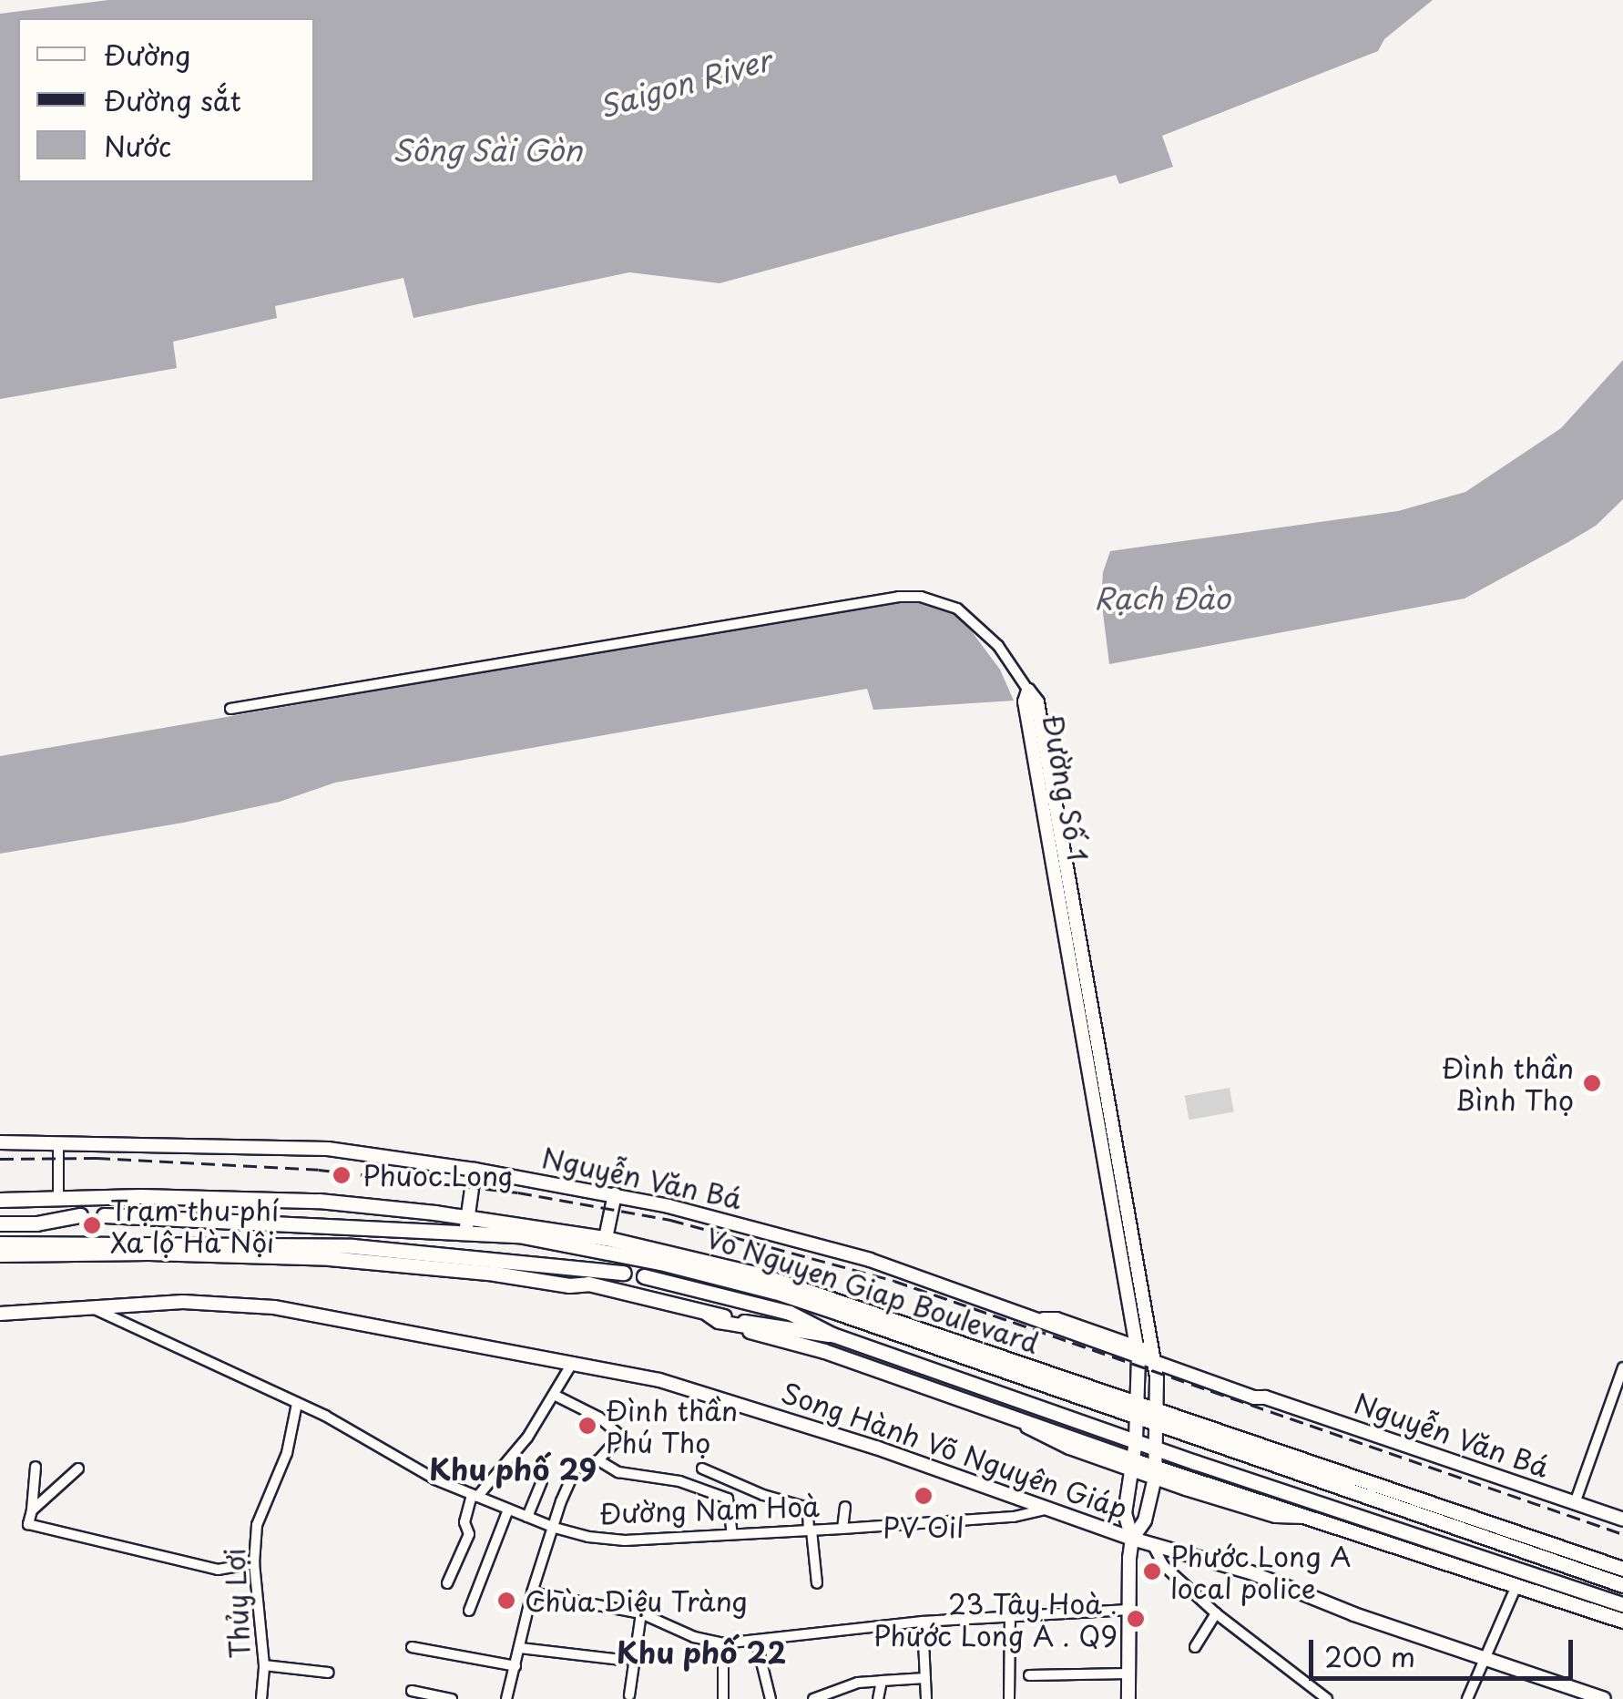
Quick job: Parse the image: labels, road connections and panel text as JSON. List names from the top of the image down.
{
  "streets": {
    "highway": ["Vo Nguyen Giap Boulevard"],
    "main road": ["Đường Số 1", "Nguyễn Văn Bá", "Song Hành Võ Nguyên Giáp"],
    "street": ["Đường Nam Hoà", "Thủy Lợi"]
  },
  "crossings": [
    ["Đường Số 1", "Nguyễn Văn Bá"],
    ["Đường Số 1", "Vo Nguyen Giap Boulevard"],
    ["Đường Số 1", "Song Hành Võ Nguyên Giáp"],
    ["Song Hành Võ Nguyên Giáp", "Đường Nam Hoà"],
    ["Đường Nam Hoà", "Thủy Lợi"]
  ],
  "districts": ["Khu phố 29", "Khu phố 22"],
  "water": ["Saigon River", "Sông Sài Gòn", "Rạch Đào"],
  "places": [
    "Đình thần Bình Thọ",
    "Phuoc Long",
    "Trạm thu phí Xa lộ Hà Nội",
    "Đình thần Phú Thọ",
    "PV Oil",
    "Phước Long A local police",
    "Chùa Diệu Tràng",
    "23 Tây Hoà . Phước Long A . Q9"
  ],
  "legend": ["Đường", "Đường sắt", "Nước"],
  "scale_bar": "200 m"
}
